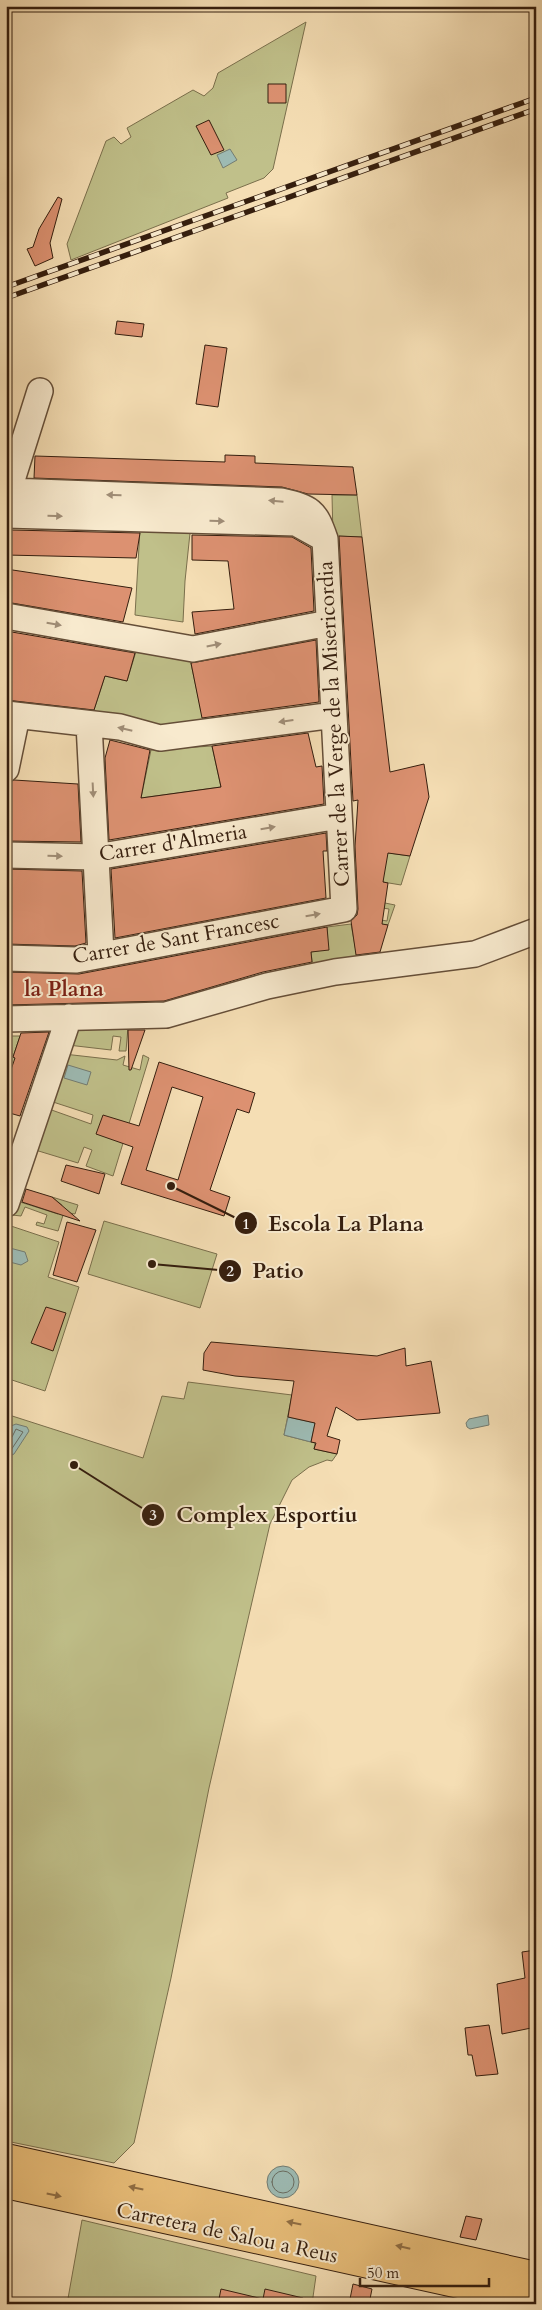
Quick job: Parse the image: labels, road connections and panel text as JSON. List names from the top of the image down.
{
  "streets": {
    "highway": ["Carretera de Salou a Reus"],
    "street": ["Carrer de la Verge de la Misericordia", "Carrer d'Almeria", "Carrer de Sant Francesc"]
  },
  "crossings": [
    ["Carrer de la Verge de la Misericordia", "Carrer d'Almeria"],
    ["Carrer de la Verge de la Misericordia", "Carrer de Sant Francesc"]
  ],
  "districts": ["la Plana"],
  "places": ["Escola La Plana", "Patio", "Complex Esportiu"],
  "scale_bar": "50 m"
}
